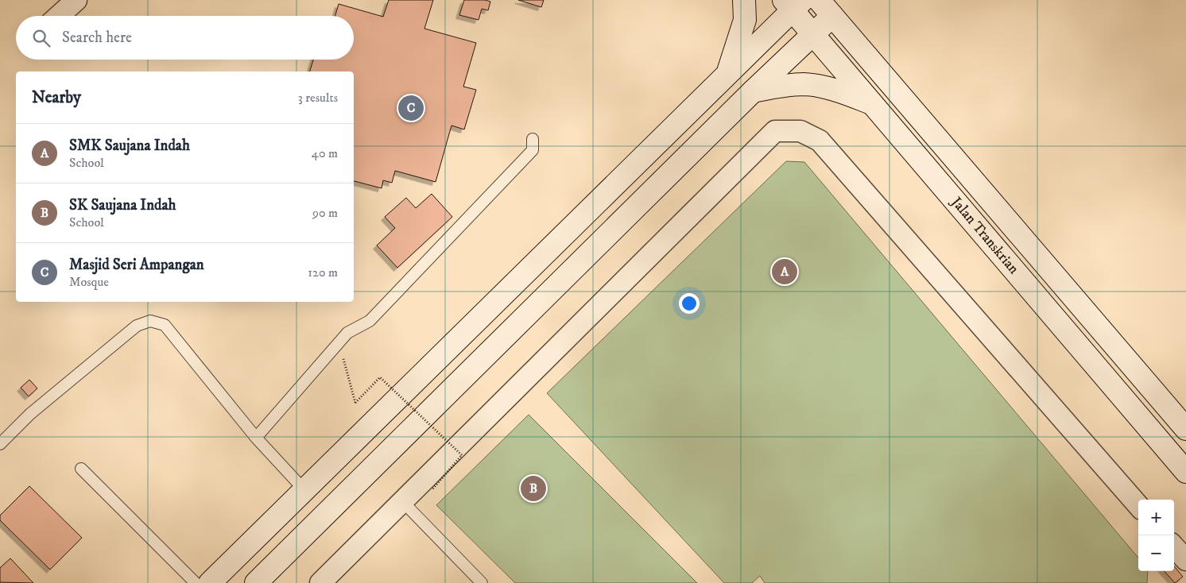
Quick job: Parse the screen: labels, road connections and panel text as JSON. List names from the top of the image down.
{
  "streets": {
    "main road": ["Jalan Transkrian"]
  },
  "page": {
    "search": "Search here",
    "heading": ["Nearby", "3 results"],
    "pins": ["C", "A", "B"],
    "list": [
      {
        "mark": "A",
        "name": "SMK Saujana Indah",
        "note": "School",
        "value": "40 m"
      },
      {
        "mark": "B",
        "name": "SK Saujana Indah",
        "note": "School",
        "value": "90 m"
      },
      {
        "mark": "C",
        "name": "Masjid Seri Ampangan",
        "note": "Mosque",
        "value": "120 m"
      }
    ],
    "map_buttons": ["+", "−"]
  }
}
